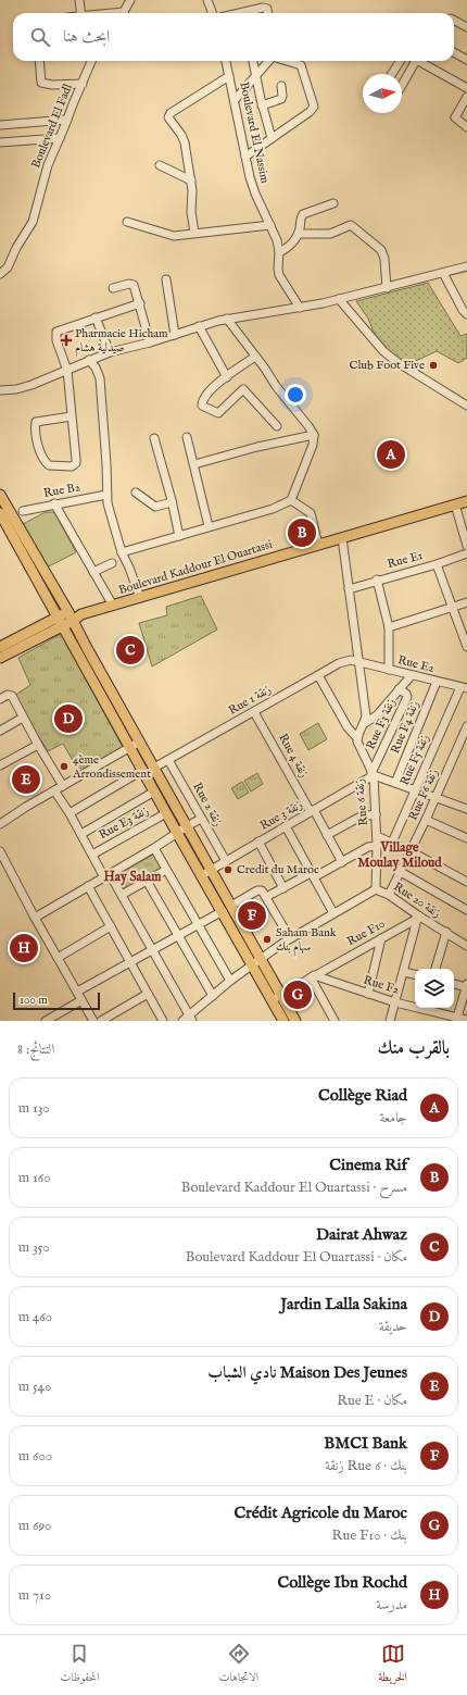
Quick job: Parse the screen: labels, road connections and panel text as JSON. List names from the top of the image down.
{
  "streets": {
    "main road": ["Boulevard Kaddour El Ouartassi"],
    "street": [
      "Boulevard El Fadl",
      "Boulevard El Nassim",
      "Rue B2",
      "Rue E1",
      "Rue E2",
      "Rue 1 زنقة",
      "Rue F3 زنقة",
      "Rue F4 زنقة",
      "Rue 4 زنقة",
      "Rue F5 زنقة",
      "Rue F6 زنقة",
      "Rue 6 زنقة",
      "Rue 2 زنقة",
      "Rue 3 زنقة",
      "Rue E3 زنقة",
      "Rue 20 زنقة",
      "Rue F10",
      "Rue F2"
    ]
  },
  "crossings": [
    ["Rue E2", "Rue 1 زنقة"],
    ["Rue E2", "Rue F4 زنقة"],
    ["Rue E2", "Rue F5 زنقة"],
    ["Rue 1 زنقة", "Rue 4 زنقة"],
    ["Rue 1 زنقة", "Rue 6 زنقة"],
    ["Rue 1 زنقة", "Rue 2 زنقة"],
    ["Rue F3 زنقة", "Rue 6 زنقة"],
    ["Rue F3 زنقة", "Rue 3 زنقة"],
    ["Rue 4 زنقة", "Rue 3 زنقة"],
    ["Rue F6 زنقة", "Rue 20 زنقة"],
    ["Rue 6 زنقة", "Rue 3 زنقة"],
    ["Rue 6 زنقة", "Rue 20 زنقة"],
    ["Rue 2 زنقة", "Rue 3 زنقة"],
    ["Rue 20 زنقة", "Rue F10"],
    ["Rue F10", "Rue F2"]
  ],
  "districts": ["Village Moulay Miloud", "Hay Salam"],
  "places": {
    "health": ["Pharmacie Hicham صيدلية هشام"],
    "other": [
      "Club Foot Five",
      "4ème Arrondissement",
      "Credit du Maroc",
      "Saham Bank سهام بنك"
    ]
  },
  "scale_bar": "100 m",
  "north": "right",
  "page": {
    "search": "ابحث هنا",
    "pins": [
      "A",
      "B",
      "C",
      "D",
      "E",
      "F",
      "H",
      "G"
    ],
    "scale": "100 m",
    "heading": ["بالقرب منك", "النتائج: 8"],
    "list": [
      {
        "mark": "A",
        "name": "Collège Riad",
        "note": "جامعة",
        "value": "130 m"
      },
      {
        "mark": "B",
        "name": "Cinema Rif",
        "note": "مسرح · Boulevard Kaddour El Ouartassi",
        "value": "160 m"
      },
      {
        "mark": "C",
        "name": "Dairat Ahwaz",
        "note": "مكان · Boulevard Kaddour El Ouartassi",
        "value": "350 m"
      },
      {
        "mark": "D",
        "name": "Jardin Lalla Sakina",
        "note": "حديقة",
        "value": "460 m"
      },
      {
        "mark": "E",
        "name": "Maison Des Jeunes نادي الشباب",
        "note": "مكان · Rue E",
        "value": "540 m"
      },
      {
        "mark": "F",
        "name": "BMCI Bank",
        "note": "بنك · Rue 6 زنقة",
        "value": "600 m"
      },
      {
        "mark": "G",
        "name": "Crédit Agricole du Maroc",
        "note": "بنك · Rue F10",
        "value": "690 m"
      },
      {
        "mark": "H",
        "name": "Collège Ibn Rochd",
        "note": "مدرسة",
        "value": "710 m"
      }
    ],
    "nav": ["الخريطة", "الاتجاهات", "المحفوظات"]
  }
}
